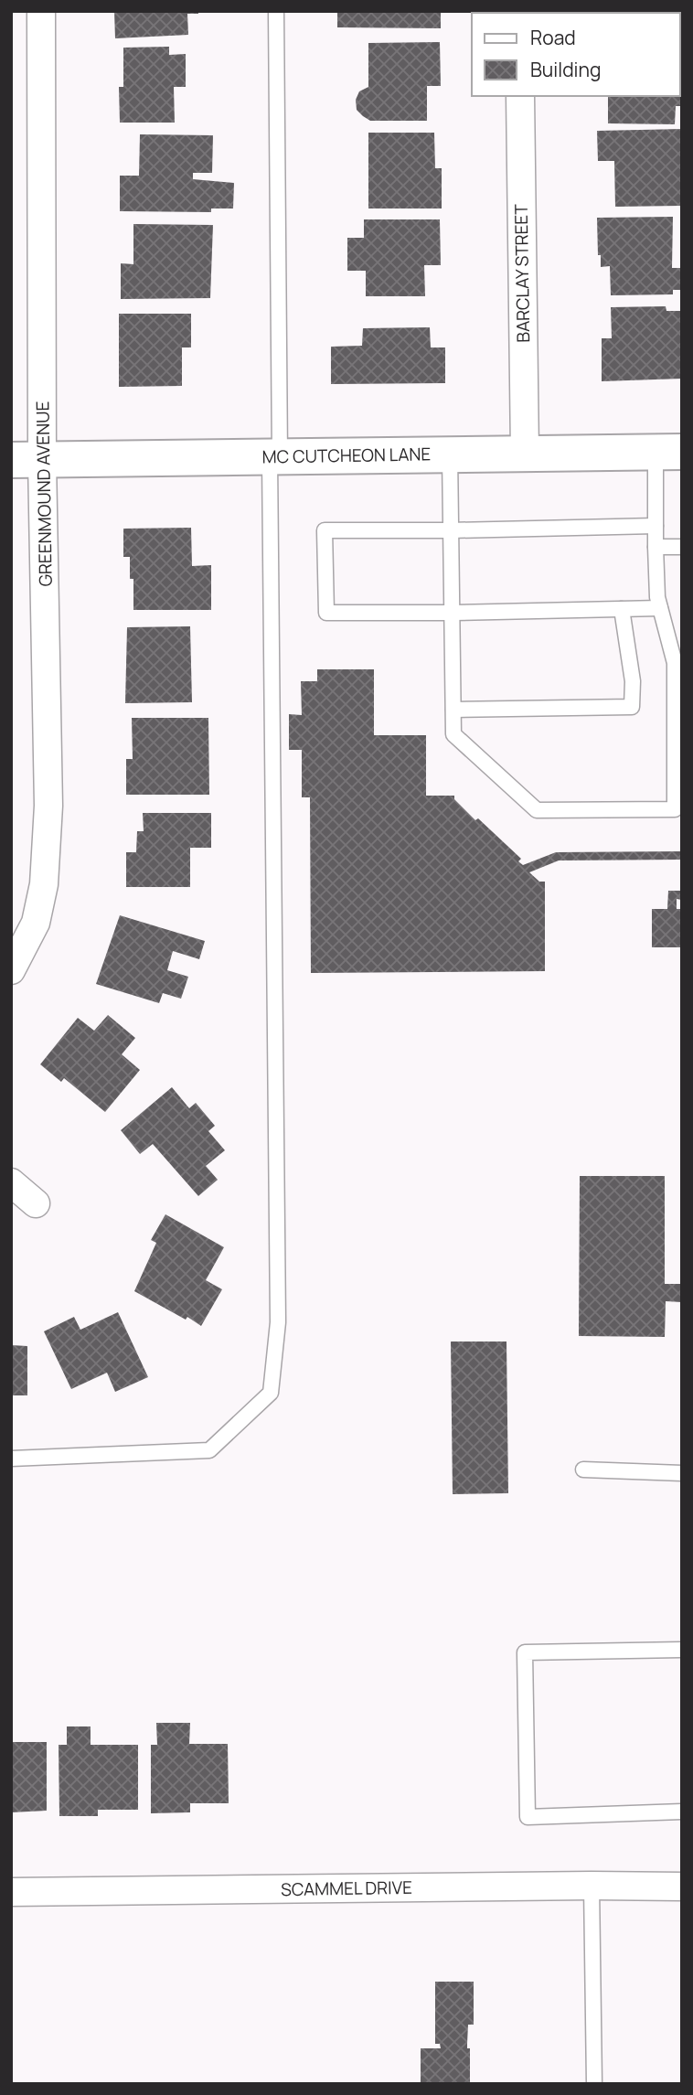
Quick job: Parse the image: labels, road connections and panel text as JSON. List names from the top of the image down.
{
  "streets": {
    "street": [
      "BARCLAY STREET",
      "MC CUTCHEON LANE",
      "GREENMOUND AVENUE",
      "SCAMMEL DRIVE"
    ]
  },
  "crossings": [
    ["BARCLAY STREET", "MC CUTCHEON LANE"],
    ["MC CUTCHEON LANE", "GREENMOUND AVENUE"]
  ],
  "legend": ["Road", "Building"]
}
